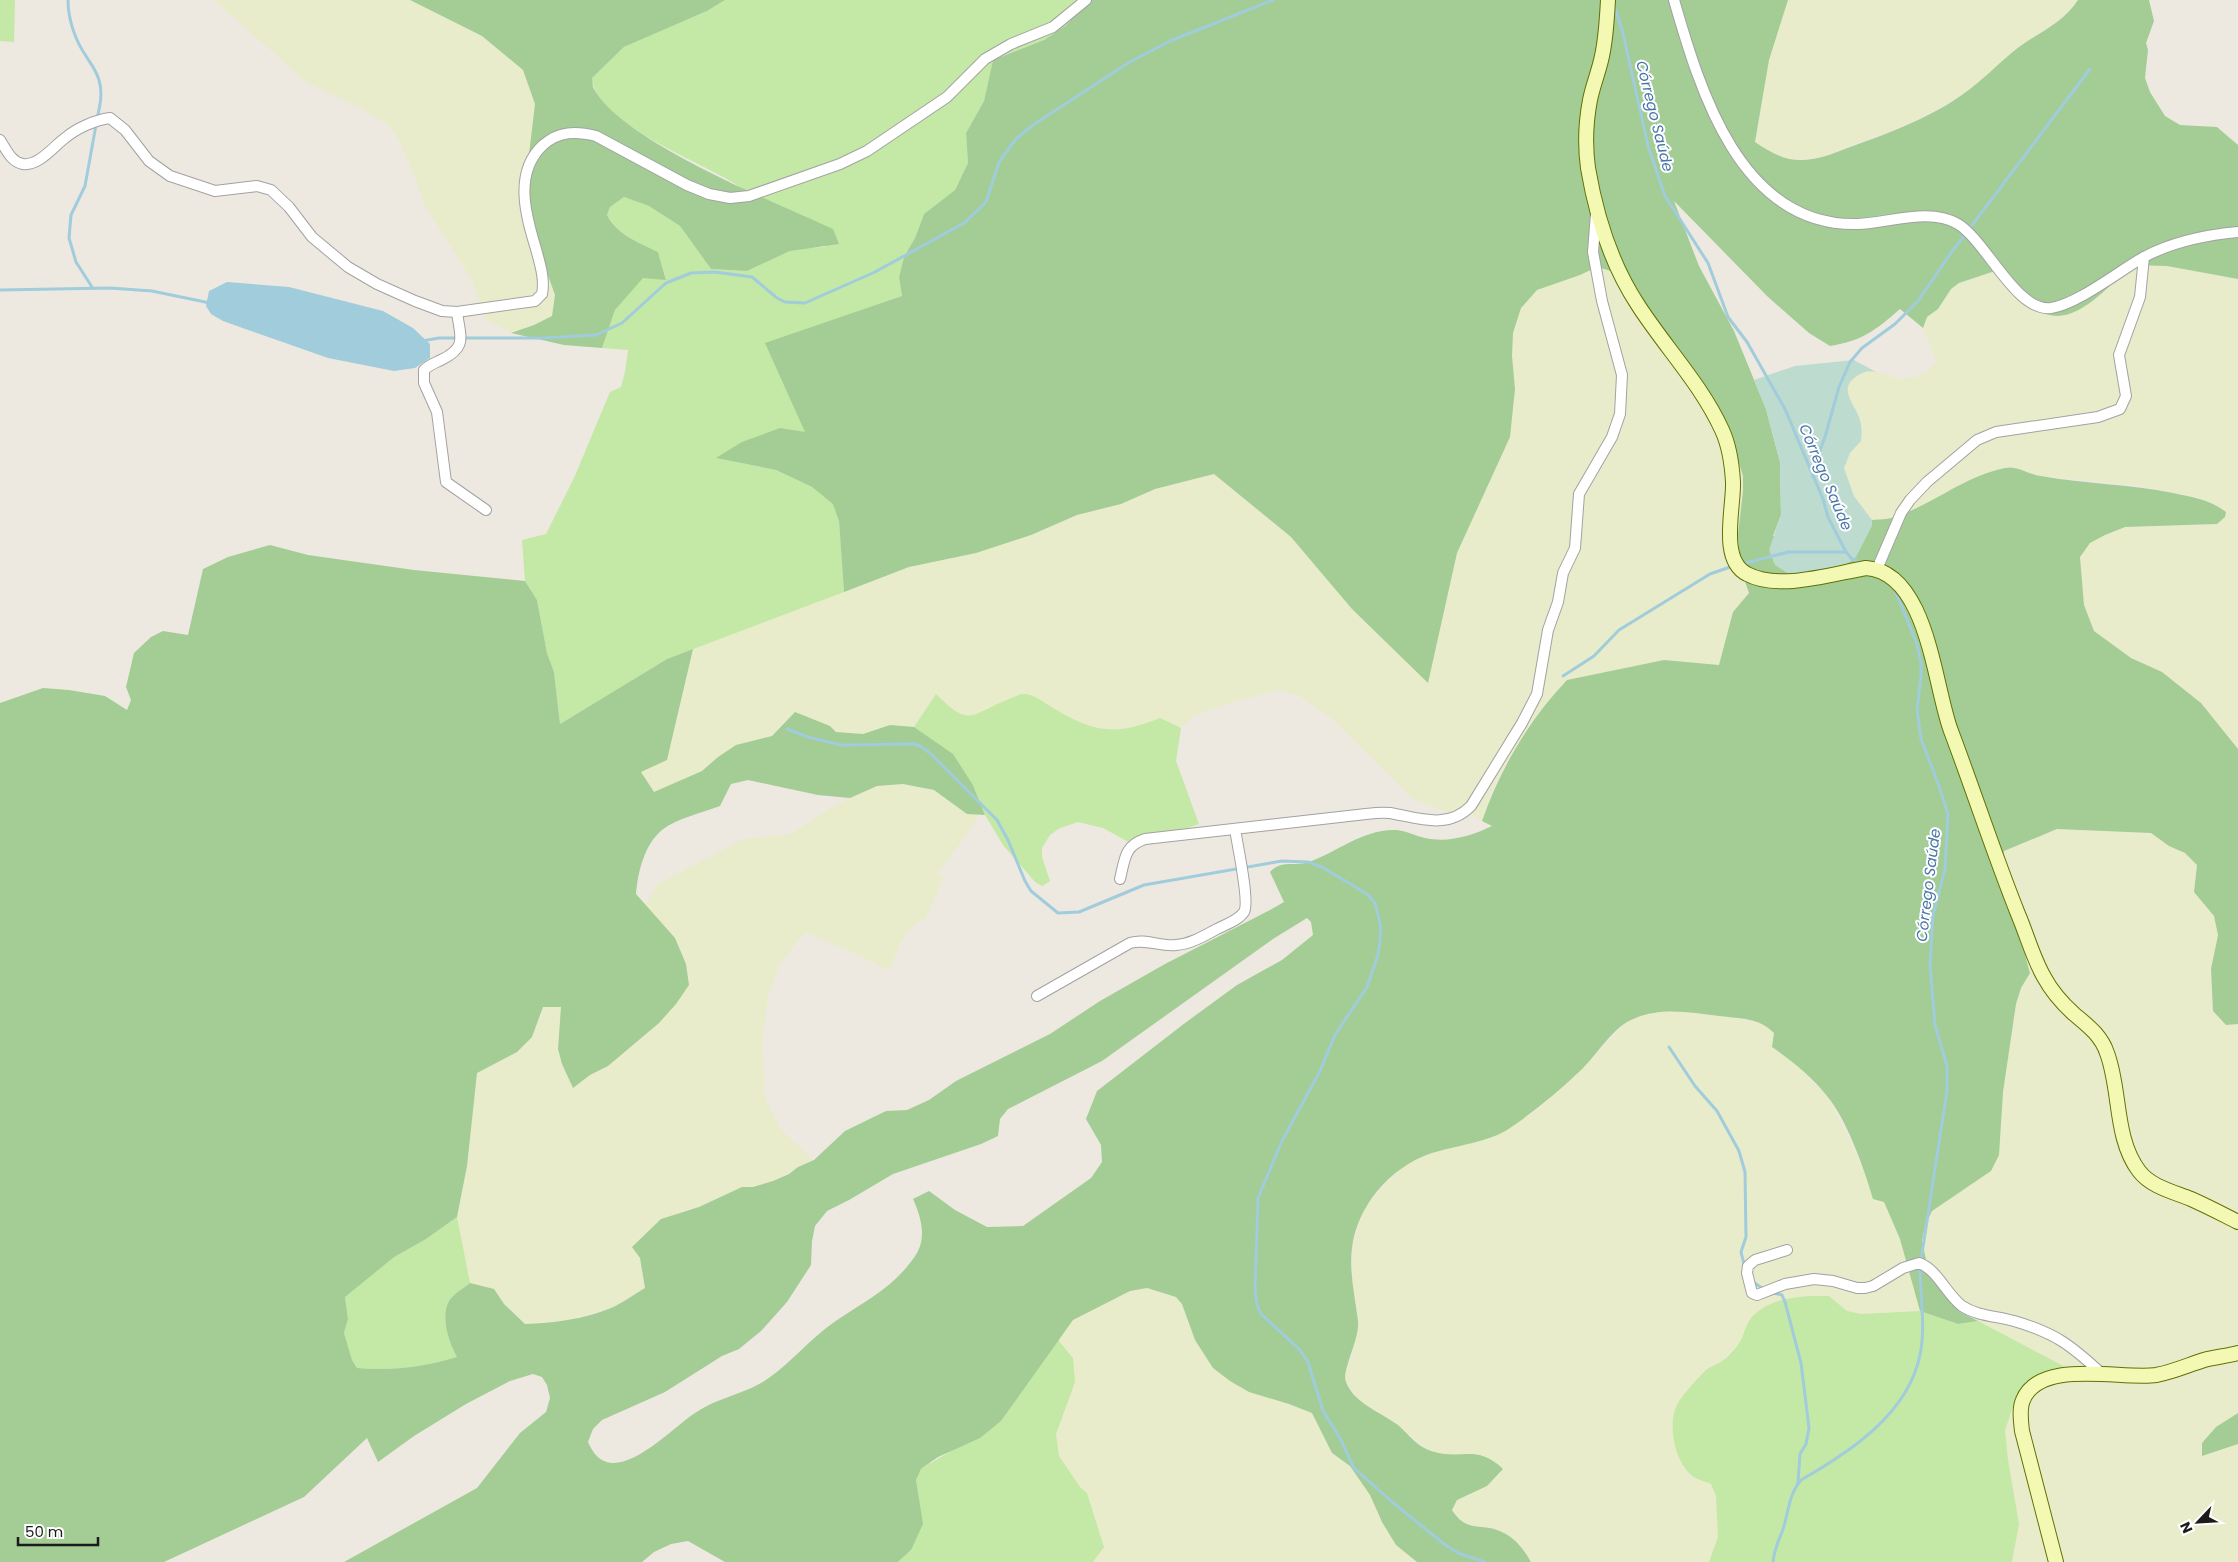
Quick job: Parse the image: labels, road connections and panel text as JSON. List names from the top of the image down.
{
  "water": ["Córrego Saúde"],
  "scale_bar": "50 m",
  "north": "bottom left"
}
